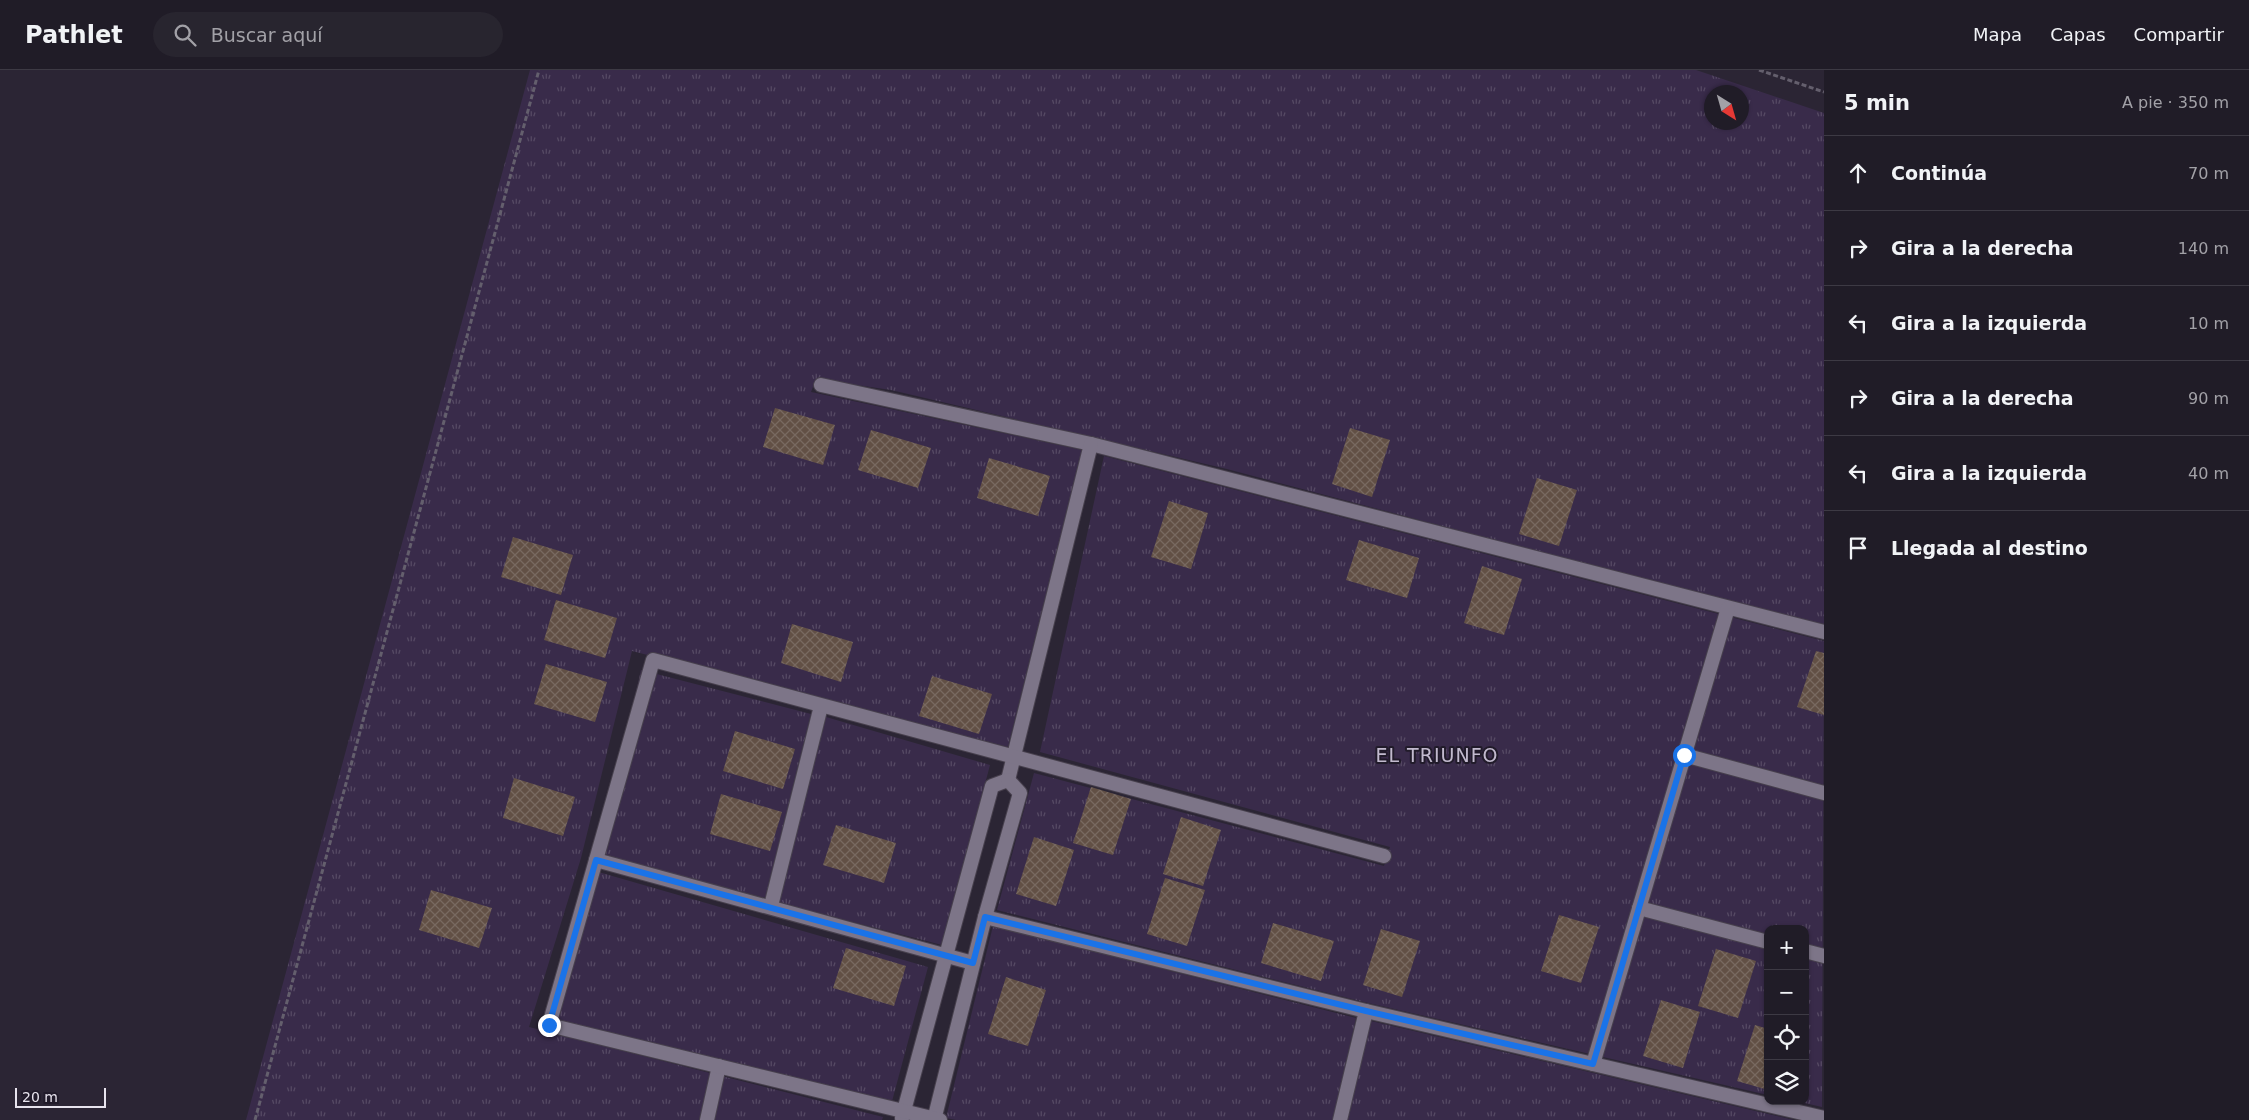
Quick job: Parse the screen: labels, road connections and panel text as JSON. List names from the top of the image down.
{
  "districts": ["EL TRIUNFO"],
  "scale_bar": "20 m",
  "north": "bottom right",
  "page": {
    "header": "Pathlet",
    "search": "Buscar aquí",
    "nav": ["Mapa", "Capas", "Compartir"],
    "heading": ["5 min", "A pie · 350 m"],
    "list": [
      ["Continúa", "70 m"],
      ["Gira a la derecha", "140 m"],
      ["Gira a la izquierda", "10 m"],
      ["Gira a la derecha", "90 m"],
      ["Gira a la izquierda", "40 m"],
      "Llegada al destino"
    ],
    "map_buttons": ["+", "−"],
    "scale": "20 m"
  }
}
